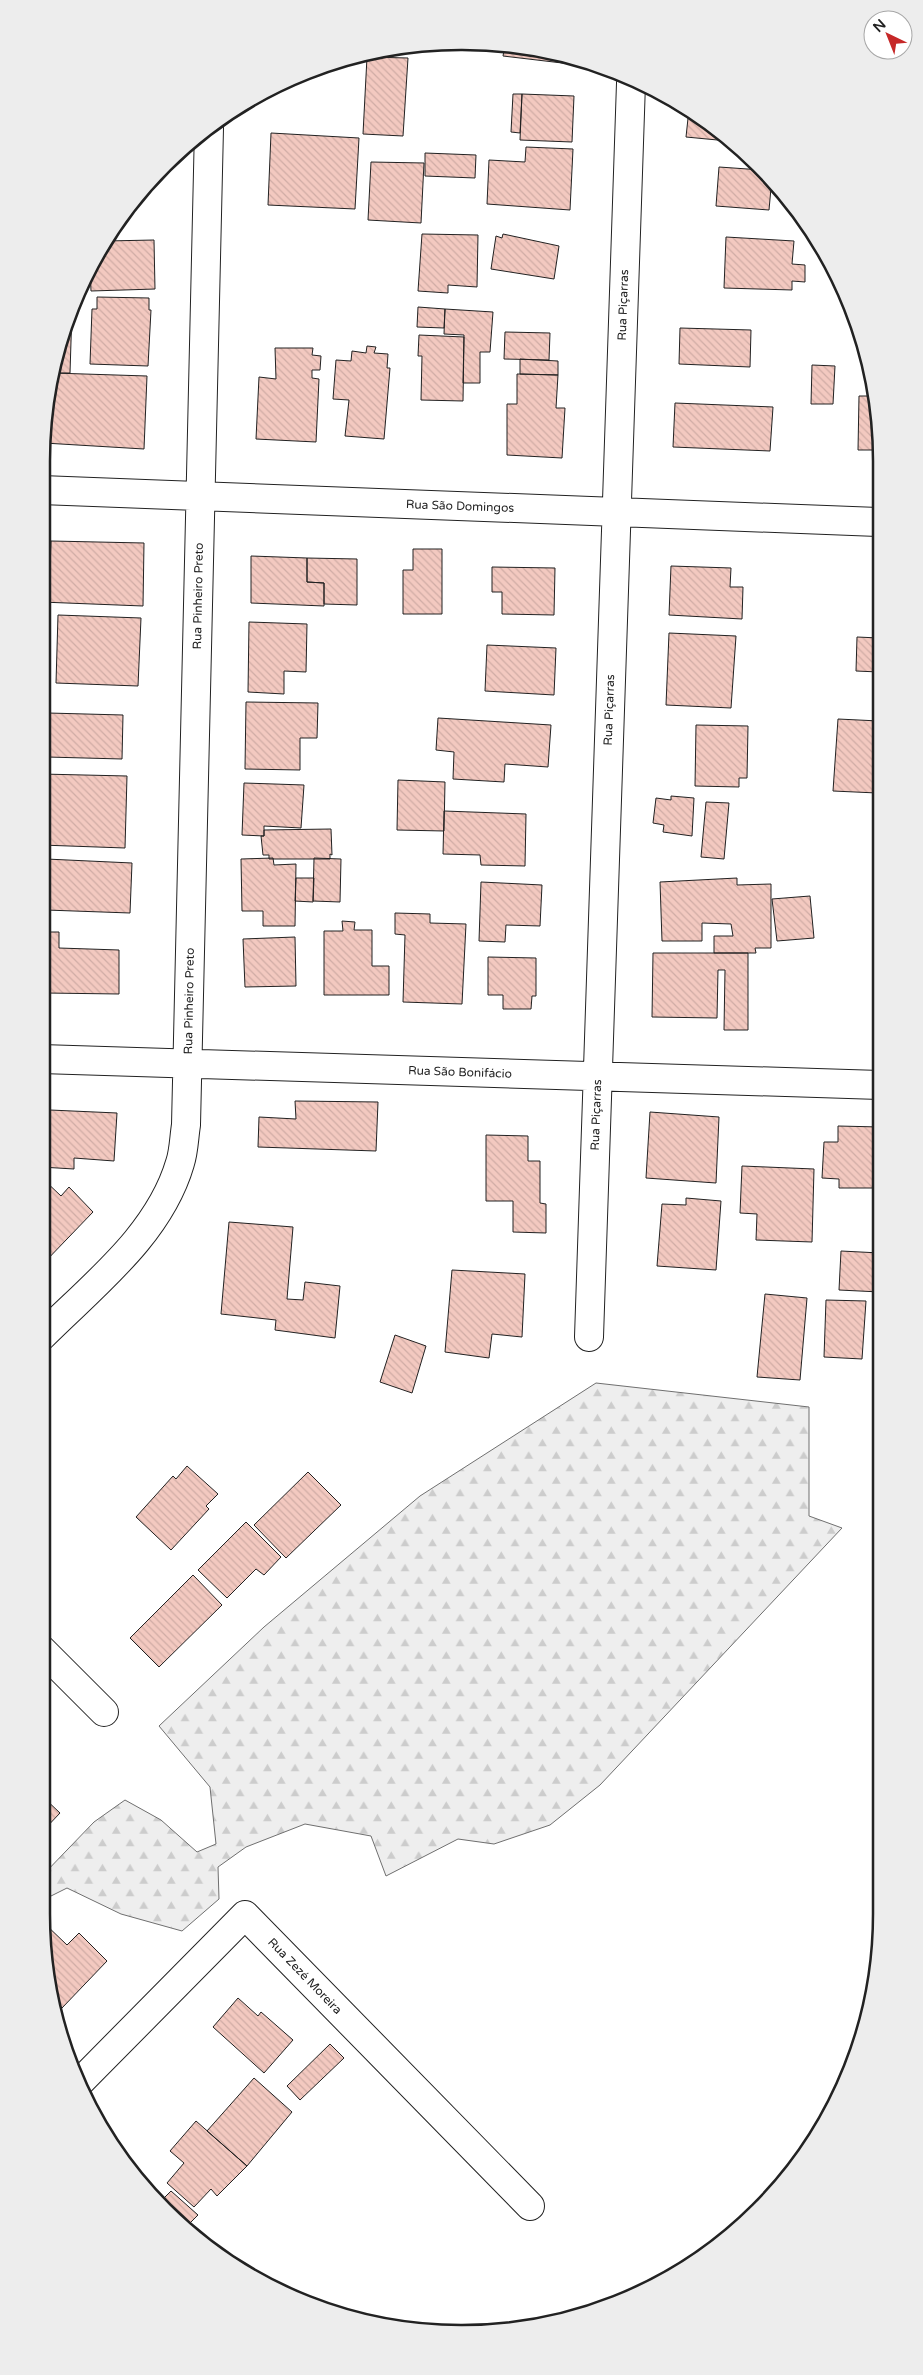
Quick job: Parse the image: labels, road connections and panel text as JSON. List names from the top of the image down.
{
  "streets": {
    "street": [
      "Rua Piçarras",
      "Rua São Domingos",
      "Rua Pinheiro Preto",
      "Rua São Bonifácio",
      "Rua Zezé Moreira"
    ]
  },
  "crossings": [
    ["Rua Piçarras", "Rua São Domingos"],
    ["Rua Piçarras", "Rua São Bonifácio"],
    ["Rua São Domingos", "Rua Pinheiro Preto"],
    ["Rua Pinheiro Preto", "Rua São Bonifácio"]
  ],
  "north": "top left"
}
